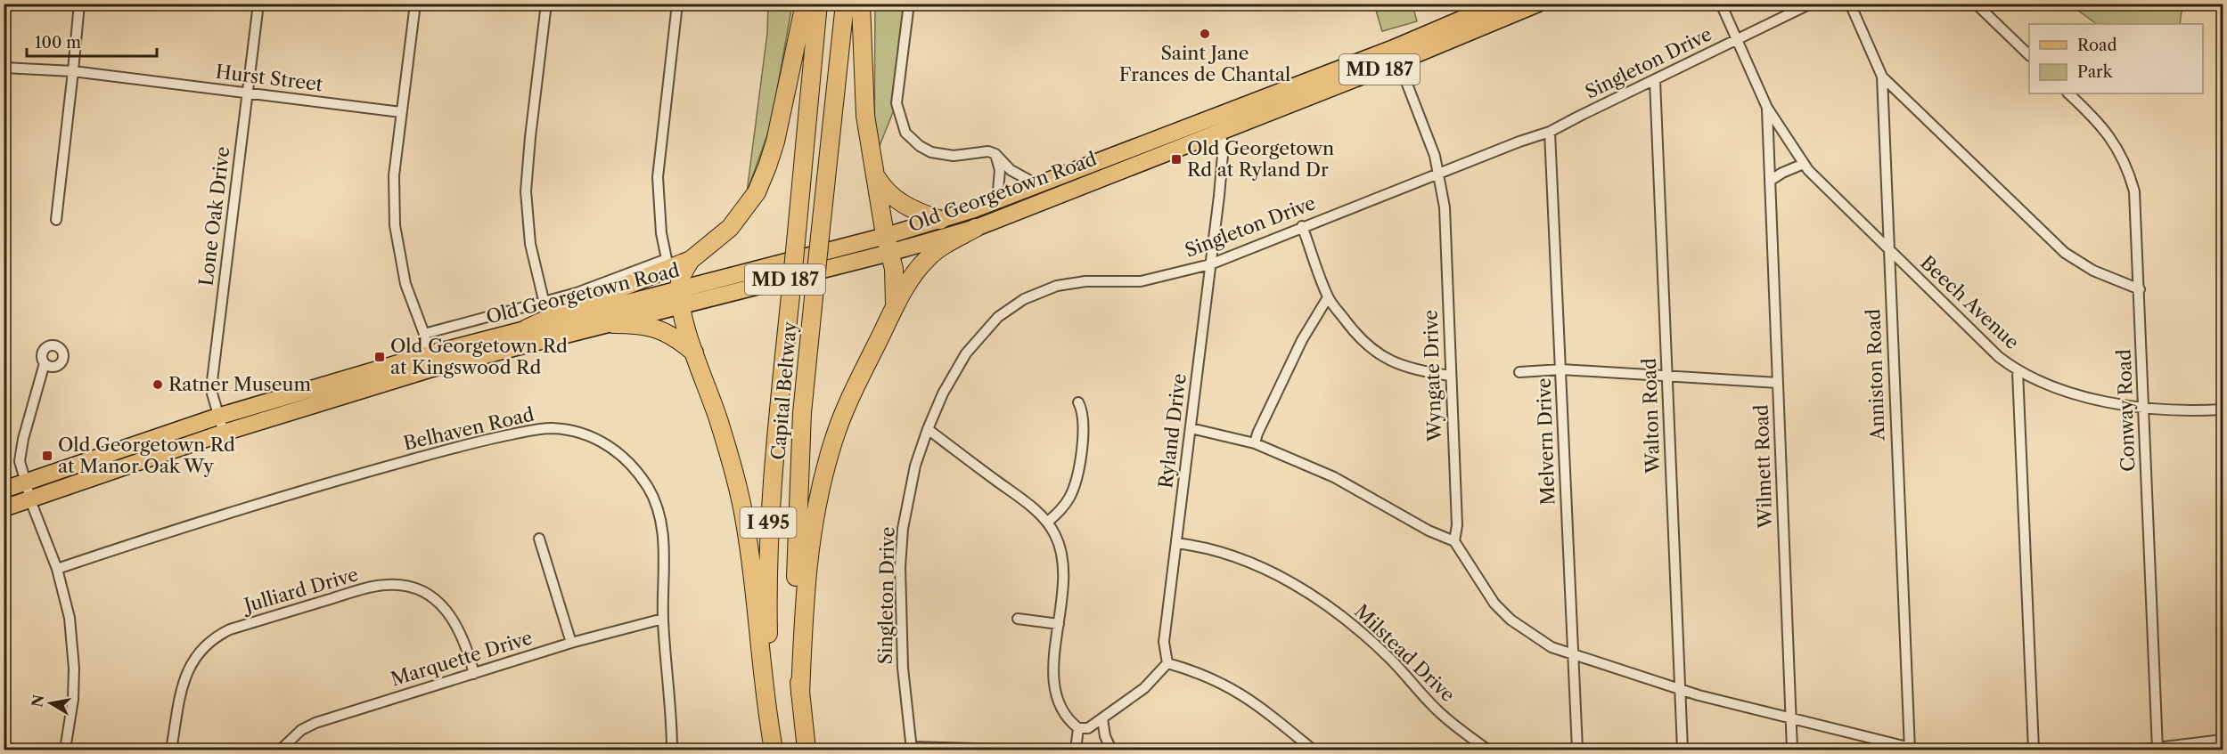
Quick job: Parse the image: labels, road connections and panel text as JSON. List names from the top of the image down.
{
  "streets": {
    "highway": ["Capital Beltway", "I 495"],
    "main road": ["MD 187", "Old Georgetown Road"],
    "street": [
      "Singleton Drive",
      "Hurst Street",
      "Lone Oak Drive",
      "Beech Avenue",
      "Anniston Road",
      "Wyngate Drive",
      "Conway Road",
      "Walton Road",
      "Belhaven Road",
      "Ryland Drive",
      "Melvern Drive",
      "Wilmett Road",
      "Julliard Drive",
      "Milstead Drive",
      "Marquette Drive"
    ]
  },
  "crossings": [
    ["Singleton Drive", "Beech Avenue"],
    ["Singleton Drive", "Wyngate Drive"],
    ["Singleton Drive", "Walton Road"],
    ["Singleton Drive", "Ryland Drive"],
    ["Singleton Drive", "Melvern Drive"],
    ["Hurst Street", "Lone Oak Drive"],
    ["Old Georgetown Road", "Lone Oak Drive"],
    ["Old Georgetown Road", "Wyngate Drive"],
    ["Old Georgetown Road", "Ryland Drive"],
    ["Beech Avenue", "Anniston Road"],
    ["Beech Avenue", "Wilmett Road"],
    ["Belhaven Road", "Marquette Drive"],
    ["Ryland Drive", "Milstead Drive"],
    ["Julliard Drive", "Marquette Drive"]
  ],
  "places": {
    "other": ["Saint Jane Frances de Chantal", "Ratner Museum"],
    "transit": ["Old Georgetown Rd at Ryland Dr", "Old Georgetown Rd at Kingswood Rd", "Old Georgetown Rd at Manor Oak Wy"]
  },
  "legend": ["Road", "Park"],
  "scale_bar": "100 m",
  "north": "left"
}
